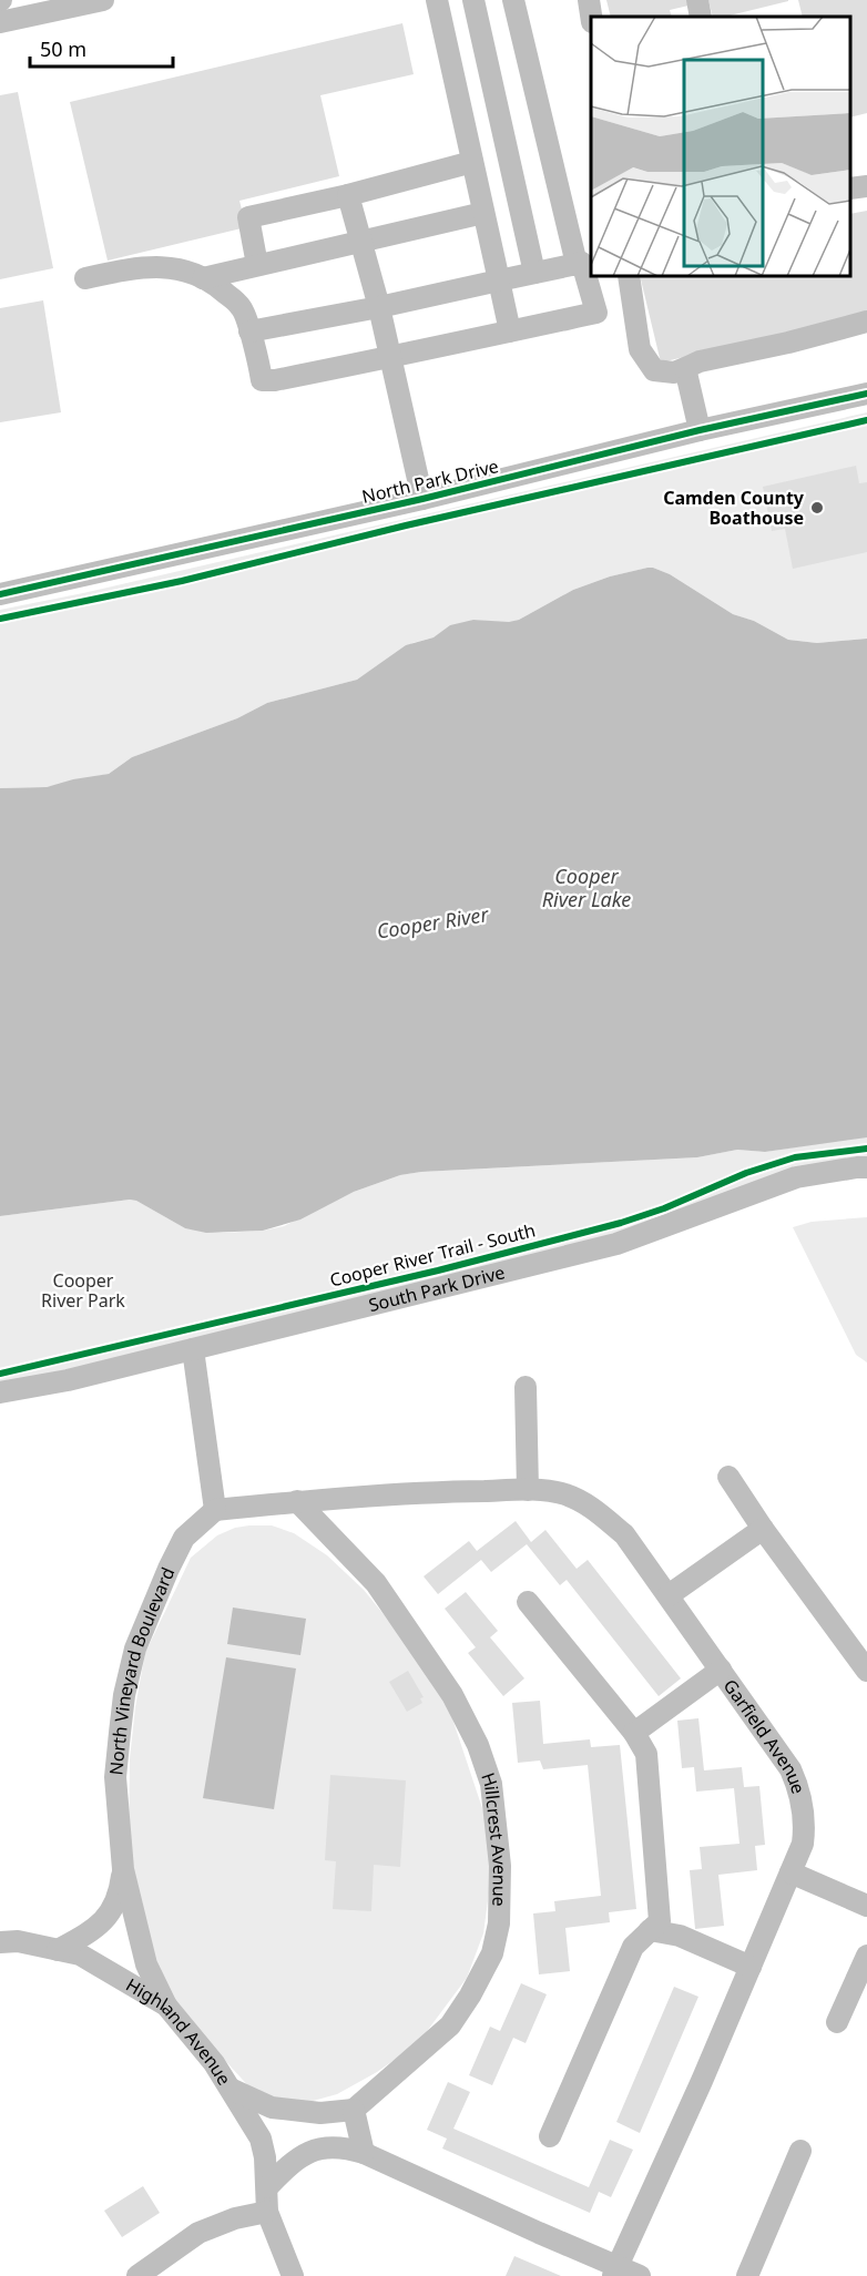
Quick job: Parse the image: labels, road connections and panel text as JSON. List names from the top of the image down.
{
  "streets": {
    "street": [
      "North Park Drive",
      "South Park Drive",
      "North Vineyard Boulevard",
      "Garfield Avenue",
      "Hillcrest Avenue",
      "Highland Avenue"
    ],
    "cycle path": ["Cooper River Trail - South"]
  },
  "crossings": [
    ["North Vineyard Boulevard", "Garfield Avenue"],
    ["North Vineyard Boulevard", "Highland Avenue"],
    ["Garfield Avenue", "Hillcrest Avenue"],
    ["Hillcrest Avenue", "Highland Avenue"]
  ],
  "water": ["Cooper River Lake", "Cooper River"],
  "parks": ["Cooper River Park"],
  "places": ["Camden County Boathouse"],
  "scale_bar": "50 m"
}
